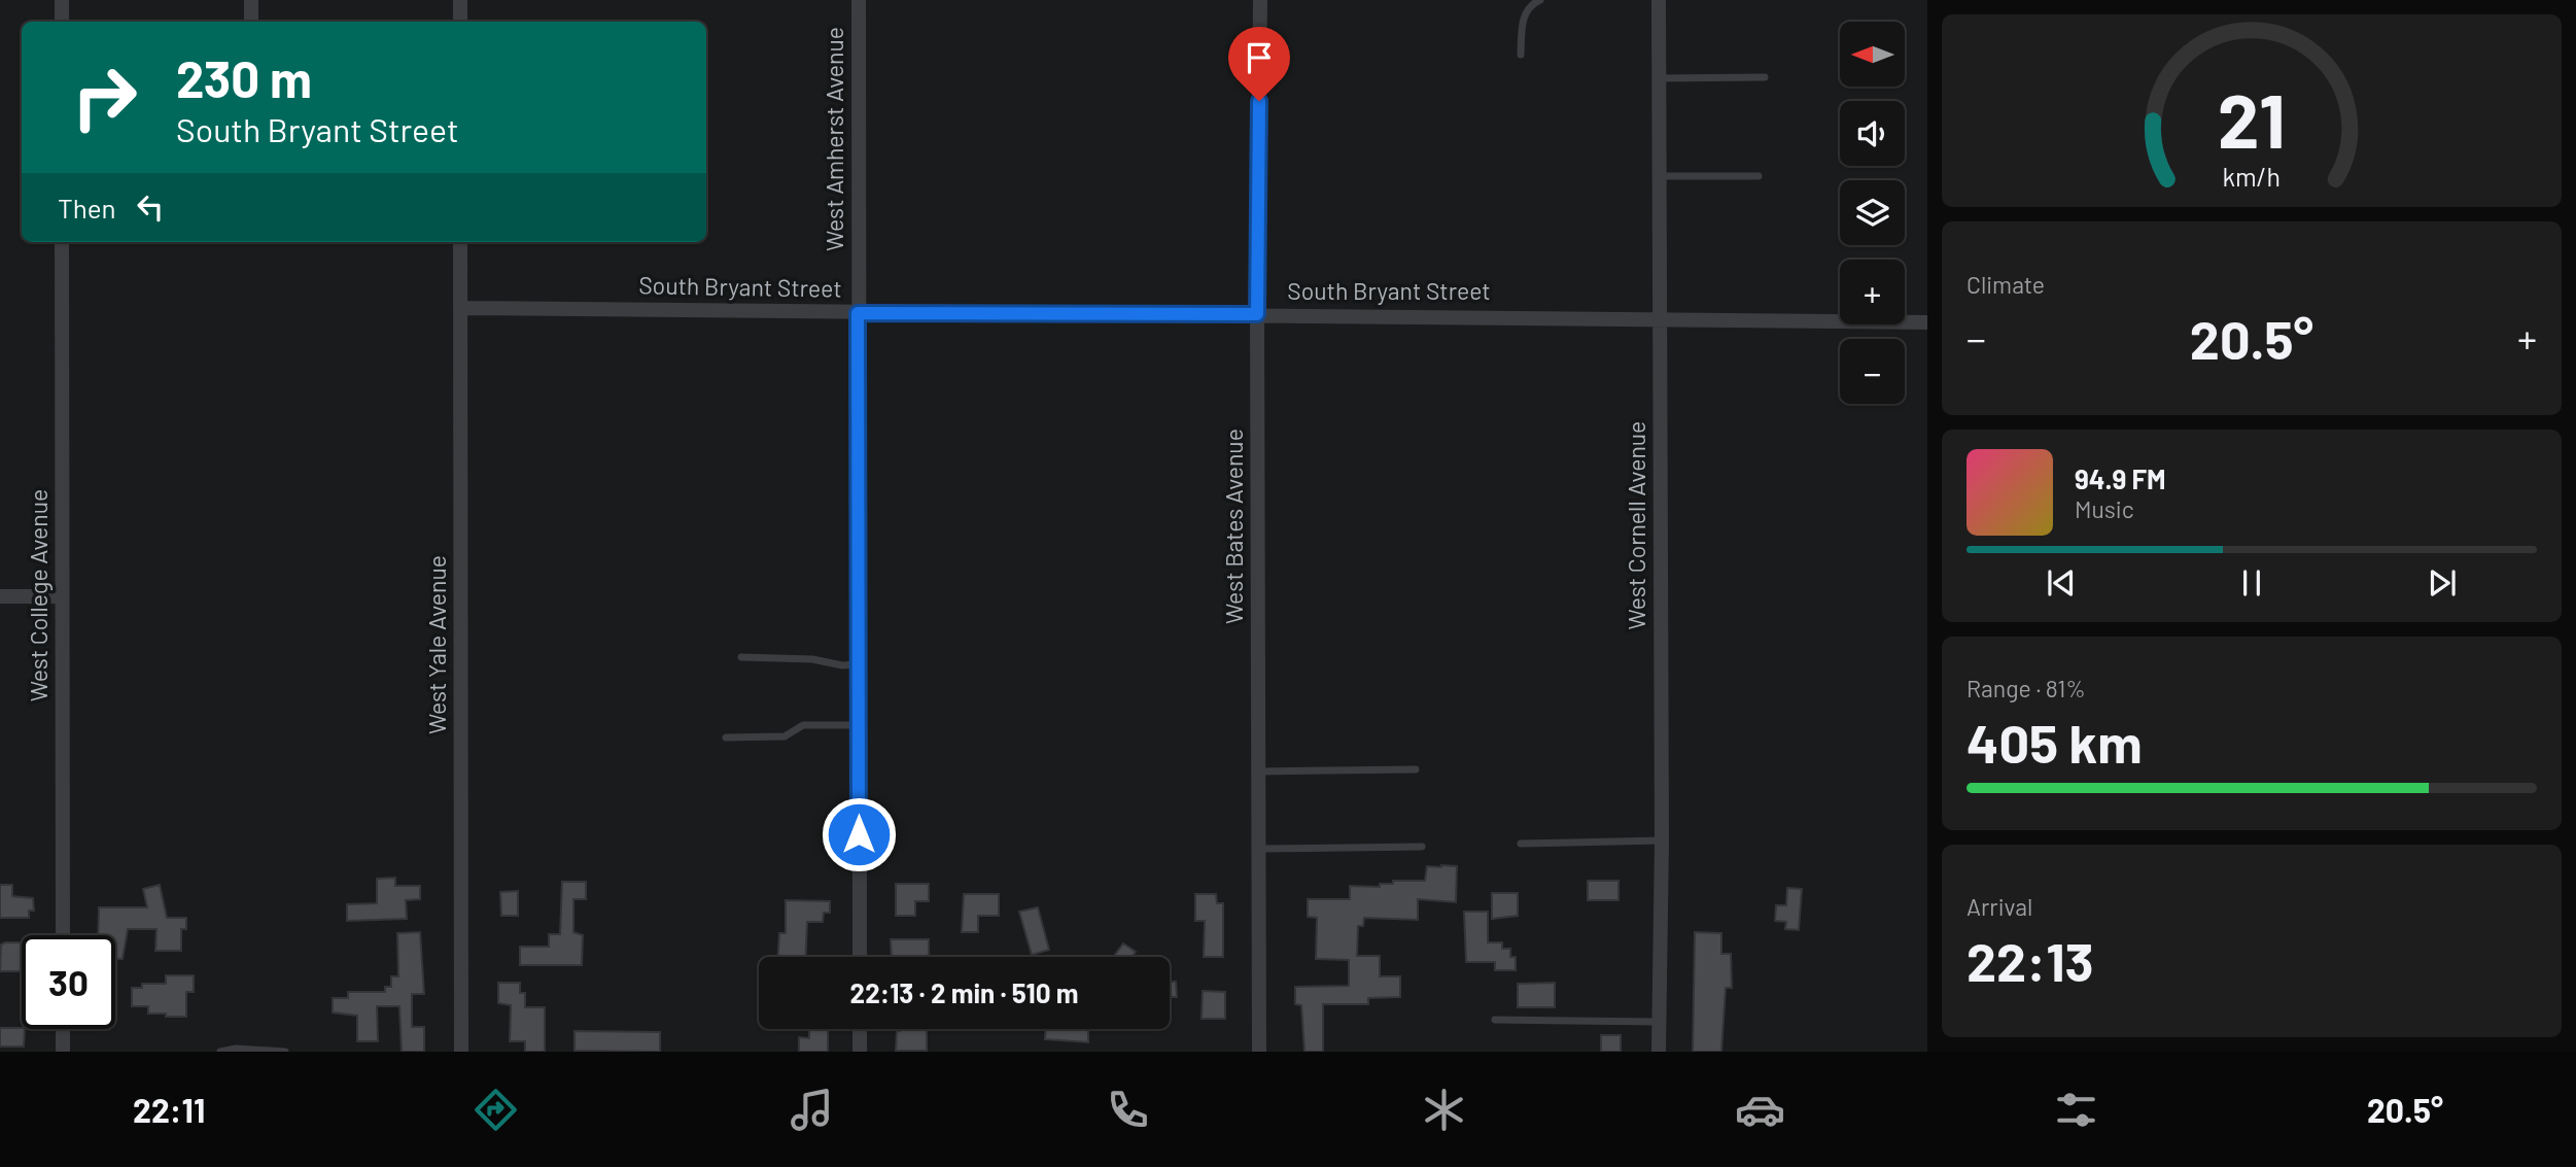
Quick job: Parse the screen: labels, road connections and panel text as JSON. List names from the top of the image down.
{
  "streets": {
    "street": [
      "West Amherst Avenue",
      "South Bryant Street",
      "West Cornell Avenue",
      "West Bates Avenue",
      "West College Avenue",
      "West Yale Avenue"
    ]
  },
  "crossings": [
    ["West Amherst Avenue", "South Bryant Street"],
    ["South Bryant Street", "West Cornell Avenue"],
    ["South Bryant Street", "West Bates Avenue"],
    ["South Bryant Street", "West Yale Avenue"]
  ],
  "north": "left",
  "page": {
    "map_buttons": ["+", "−"],
    "turn": ["230 m", "South Bryant Street"],
    "then": "Then",
    "tile": [
      "Climate",
      ["Range · 81%", "405 km"],
      ["Arrival", "22:13"]
    ],
    "heat": ["−", "20.5°", "+"],
    "song": ["94.9 FM", "Music"],
    "limit": "30",
    "trip": "22:13 · 2 min · 510 m",
    "tabs": ["22:11", "20.5°"],
    "gauge": ["21", "km/h"]
  }
}
